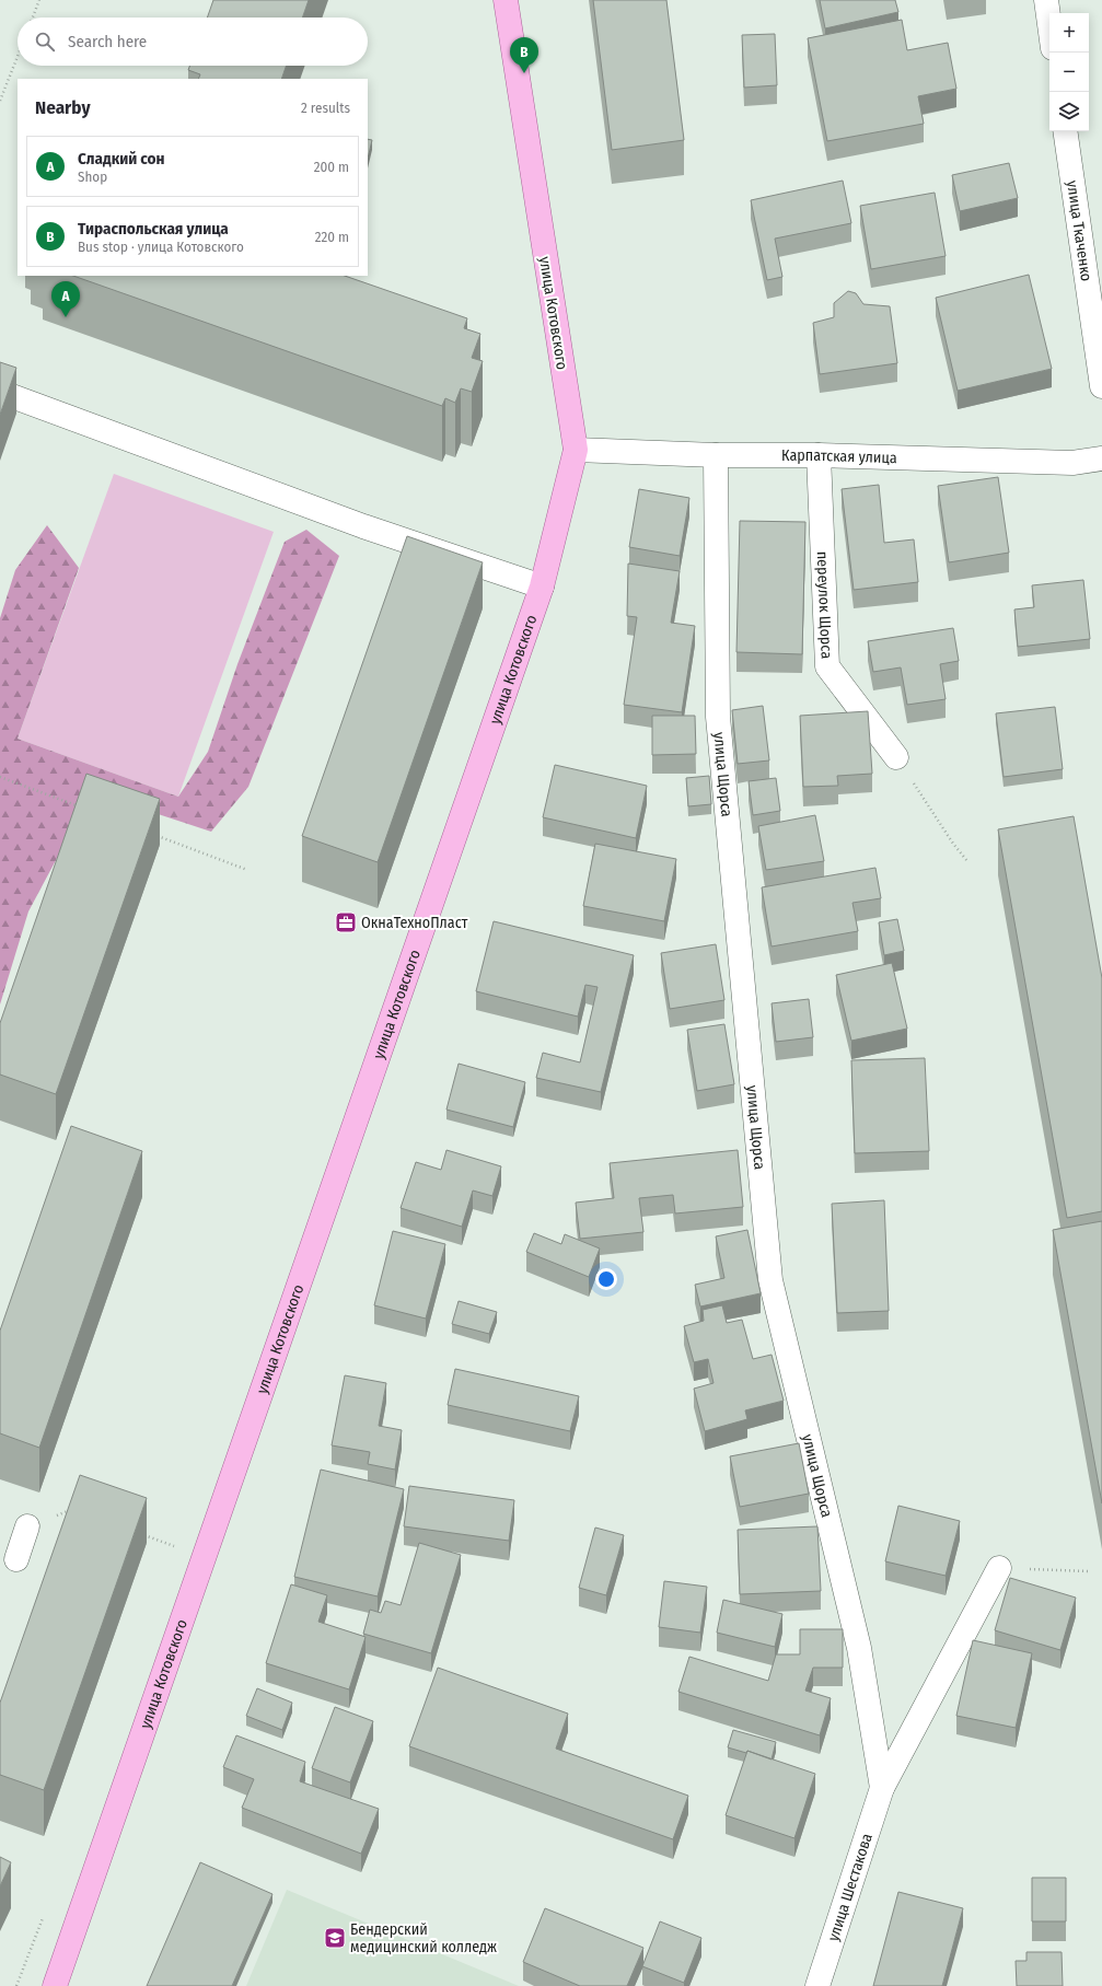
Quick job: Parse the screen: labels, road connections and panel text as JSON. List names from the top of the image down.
{
  "streets": {
    "main road": ["улица Котовского"],
    "street": [
      "улица Ткаченко",
      "Карпатская улица",
      "переулок Щорса",
      "улица Щорса",
      "улица Шестакова"
    ]
  },
  "crossings": [
    ["улица Котовского", "Карпатская улица"],
    ["Карпатская улица", "переулок Щорса"],
    ["Карпатская улица", "улица Щорса"],
    ["улица Щорса", "улица Шестакова"]
  ],
  "places": {
    "office": ["ОкнаТехноПласт"],
    "school or university": ["Бендерский медицинский колледж"]
  },
  "page": {
    "map_buttons": ["+", "−"],
    "search": "Search here",
    "pins": ["B", "A"],
    "heading": ["Nearby", "2 results"],
    "list": [
      {
        "mark": "A",
        "name": "Сладкий сон",
        "note": "Shop",
        "value": "200 m"
      },
      {
        "mark": "B",
        "name": "Тираспольская улица",
        "note": "Bus stop · улица Котовского",
        "value": "220 m"
      }
    ]
  }
}
